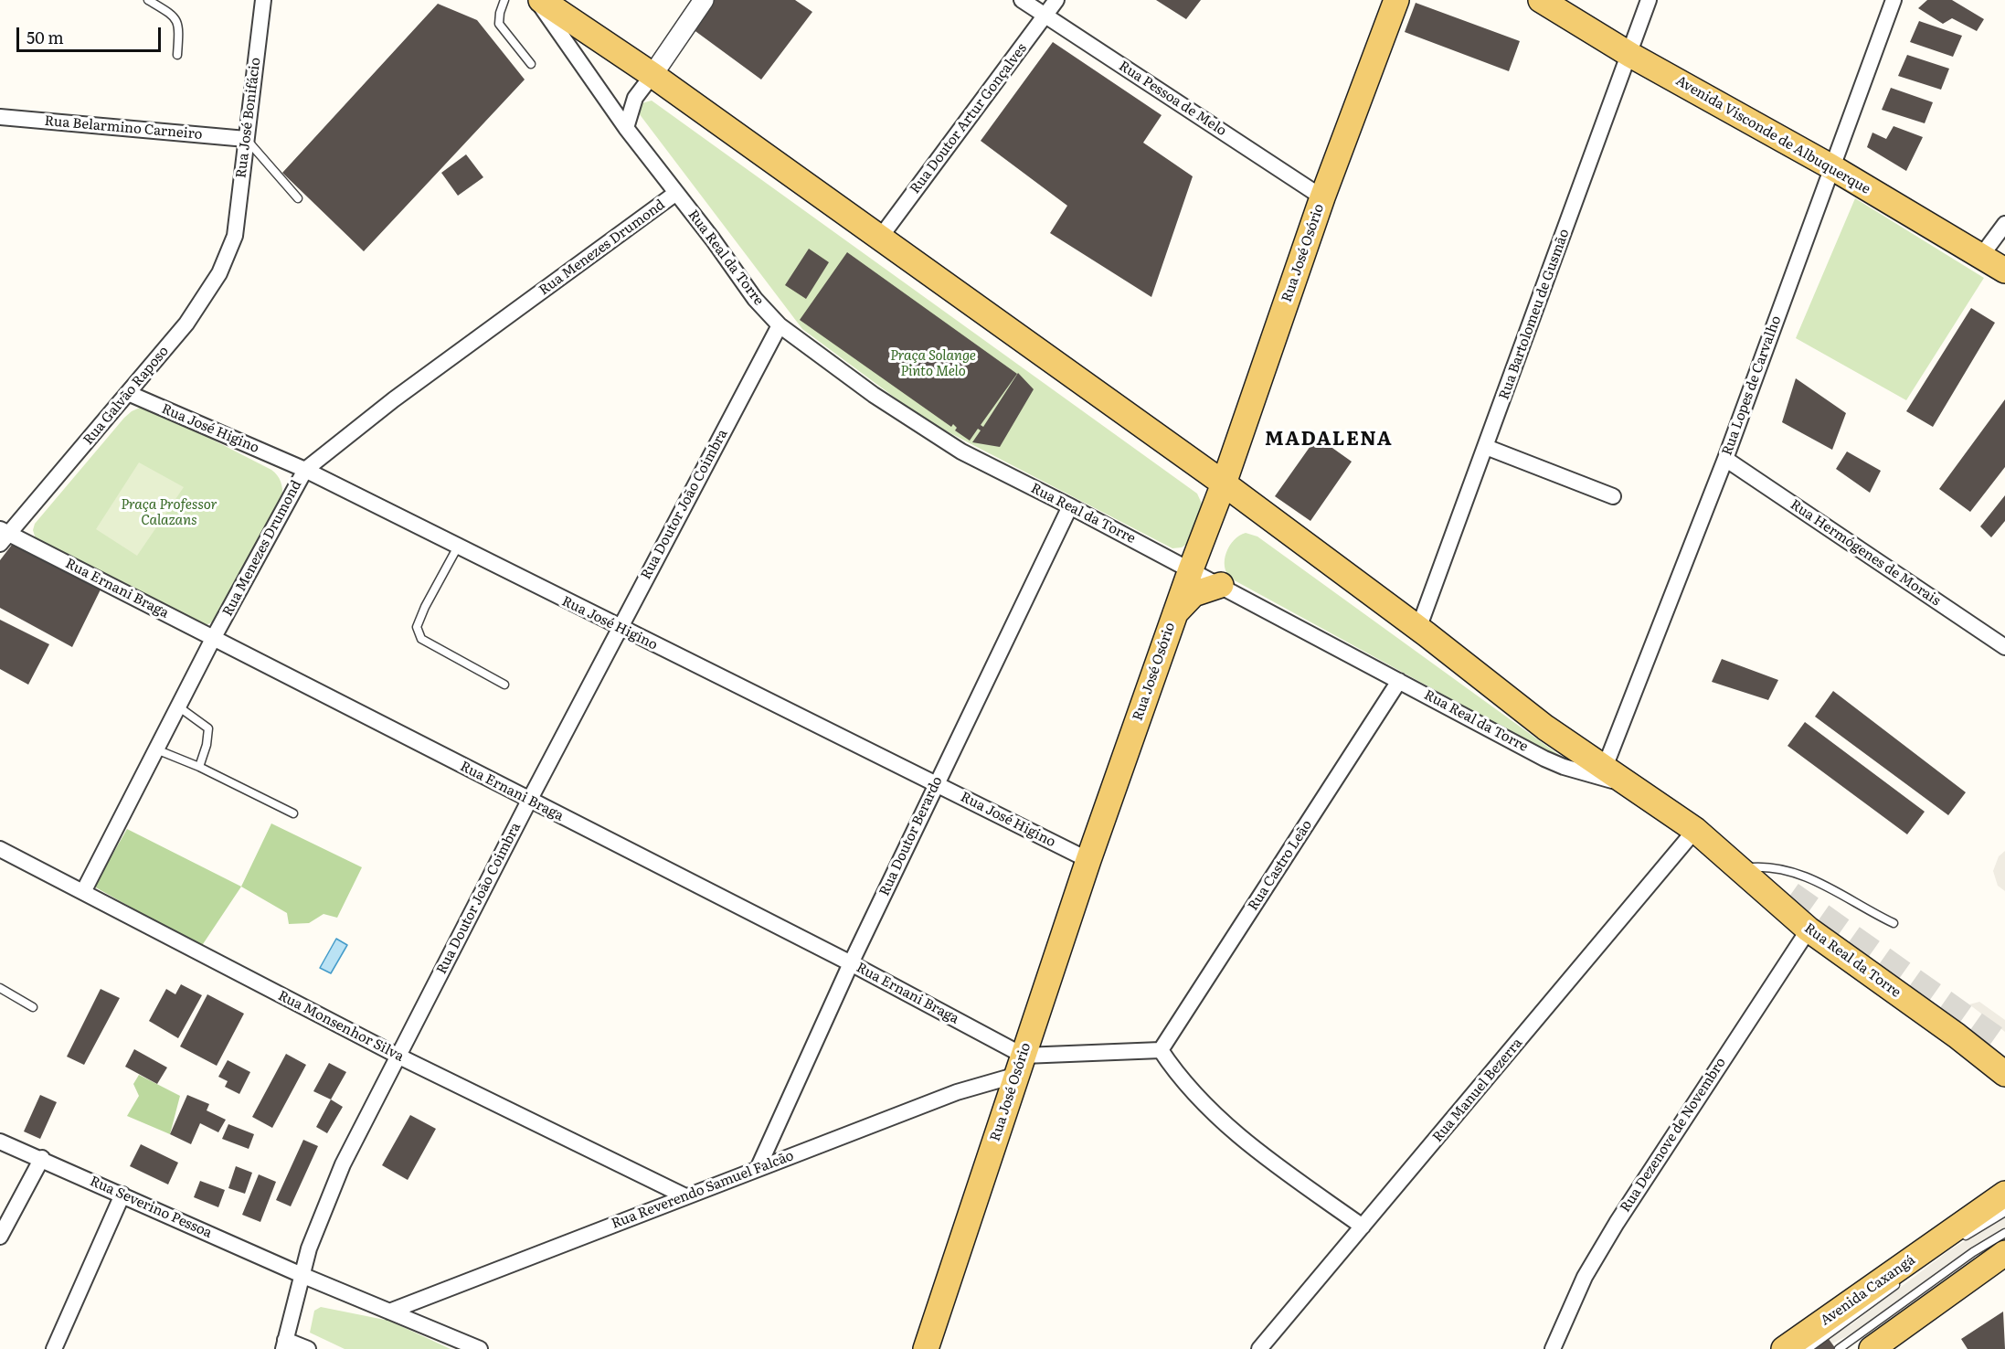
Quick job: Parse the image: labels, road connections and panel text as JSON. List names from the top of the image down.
{
  "streets": {
    "main road": [
      "Avenida Visconde de Albuquerque",
      "Rua José Osório",
      "Rua Real da Torre",
      "Avenida Caxangá"
    ],
    "street": [
      "Rua Pessoa de Melo",
      "Rua José Bonifácio",
      "Rua Doutor Artur Gonçalves",
      "Rua Belarmino Carneiro",
      "Rua Menezes Drumond",
      "Rua Bartolomeu de Gusmão",
      "Rua Lopes de Carvalho",
      "Rua Galvão Raposo",
      "Rua José Higino",
      "Rua Doutor João Coimbra",
      "Rua Hermógenes de Morais",
      "Rua Ernani Braga",
      "Rua Doutor Berardo",
      "Rua Castro Leão",
      "Rua Monsenhor Silva",
      "Rua Manuel Bezerra",
      "Rua Dezenove de Novembro",
      "Rua Reverendo Samuel Falcão",
      "Rua Severino Pessoa"
    ]
  },
  "crossings": [
    ["Rua Pessoa de Melo", "Rua Doutor Artur Gonçalves"],
    ["Rua Pessoa de Melo", "Rua José Osório"],
    ["Rua José Bonifácio", "Rua Belarmino Carneiro"],
    ["Rua José Bonifácio", "Rua Galvão Raposo"],
    ["Rua Doutor Artur Gonçalves", "Rua Real da Torre"],
    ["Avenida Visconde de Albuquerque", "Rua Bartolomeu de Gusmão"],
    ["Avenida Visconde de Albuquerque", "Rua Lopes de Carvalho"],
    ["Rua Menezes Drumond", "Rua Real da Torre"],
    ["Rua Menezes Drumond", "Rua José Higino"],
    ["Rua Menezes Drumond", "Rua Ernani Braga"],
    ["Rua Menezes Drumond", "Rua Monsenhor Silva"],
    ["Rua José Osório", "Rua Real da Torre"],
    ["Rua José Osório", "Rua José Higino"],
    ["Rua José Osório", "Rua Ernani Braga"],
    ["Rua José Osório", "Rua Reverendo Samuel Falcão"],
    ["Rua Real da Torre", "Rua Bartolomeu de Gusmão"],
    ["Rua Real da Torre", "Rua Lopes de Carvalho"],
    ["Rua Real da Torre", "Rua Doutor João Coimbra"],
    ["Rua Real da Torre", "Rua Doutor Berardo"],
    ["Rua Real da Torre", "Rua Castro Leão"],
    ["Rua Real da Torre", "Rua Manuel Bezerra"],
    ["Rua Real da Torre", "Rua Dezenove de Novembro"],
    ["Rua Lopes de Carvalho", "Rua Hermógenes de Morais"],
    ["Rua Galvão Raposo", "Rua José Higino"],
    ["Rua Galvão Raposo", "Rua Ernani Braga"],
    ["Rua José Higino", "Rua Doutor João Coimbra"],
    ["Rua José Higino", "Rua Doutor Berardo"],
    ["Rua Doutor João Coimbra", "Rua Ernani Braga"],
    ["Rua Doutor João Coimbra", "Rua Monsenhor Silva"],
    ["Rua Doutor João Coimbra", "Rua Severino Pessoa"],
    ["Rua Ernani Braga", "Rua Doutor Berardo"],
    ["Rua Ernani Braga", "Rua Reverendo Samuel Falcão"],
    ["Rua Doutor Berardo", "Rua Reverendo Samuel Falcão"],
    ["Rua Castro Leão", "Rua Reverendo Samuel Falcão"],
    ["Rua Monsenhor Silva", "Rua Reverendo Samuel Falcão"],
    ["Rua Reverendo Samuel Falcão", "Rua Severino Pessoa"]
  ],
  "districts": ["MADALENA"],
  "parks": ["Praça Solange Pinto Melo", "Praça Professor Calazans"],
  "scale_bar": "50 m"
}
